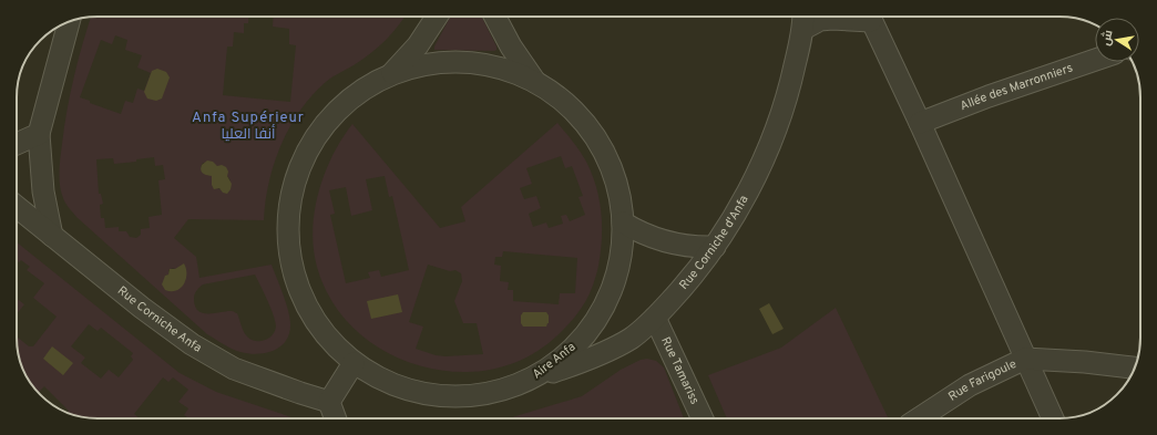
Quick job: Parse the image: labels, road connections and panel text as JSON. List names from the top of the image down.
{
  "streets": {
    "street": [
      "Allée des Marronniers",
      "Rue Corniche d'Anfa",
      "Rue Corniche Anfa",
      "Aire Anfa",
      "Rue Tamariss",
      "Rue Farigoule"
    ]
  },
  "crossings": [
    ["Rue Corniche d'Anfa", "Aire Anfa"],
    ["Rue Corniche d'Anfa", "Rue Tamariss"]
  ],
  "districts": ["Anfa Supérieur أنفا العليا"],
  "north": "left"
}
